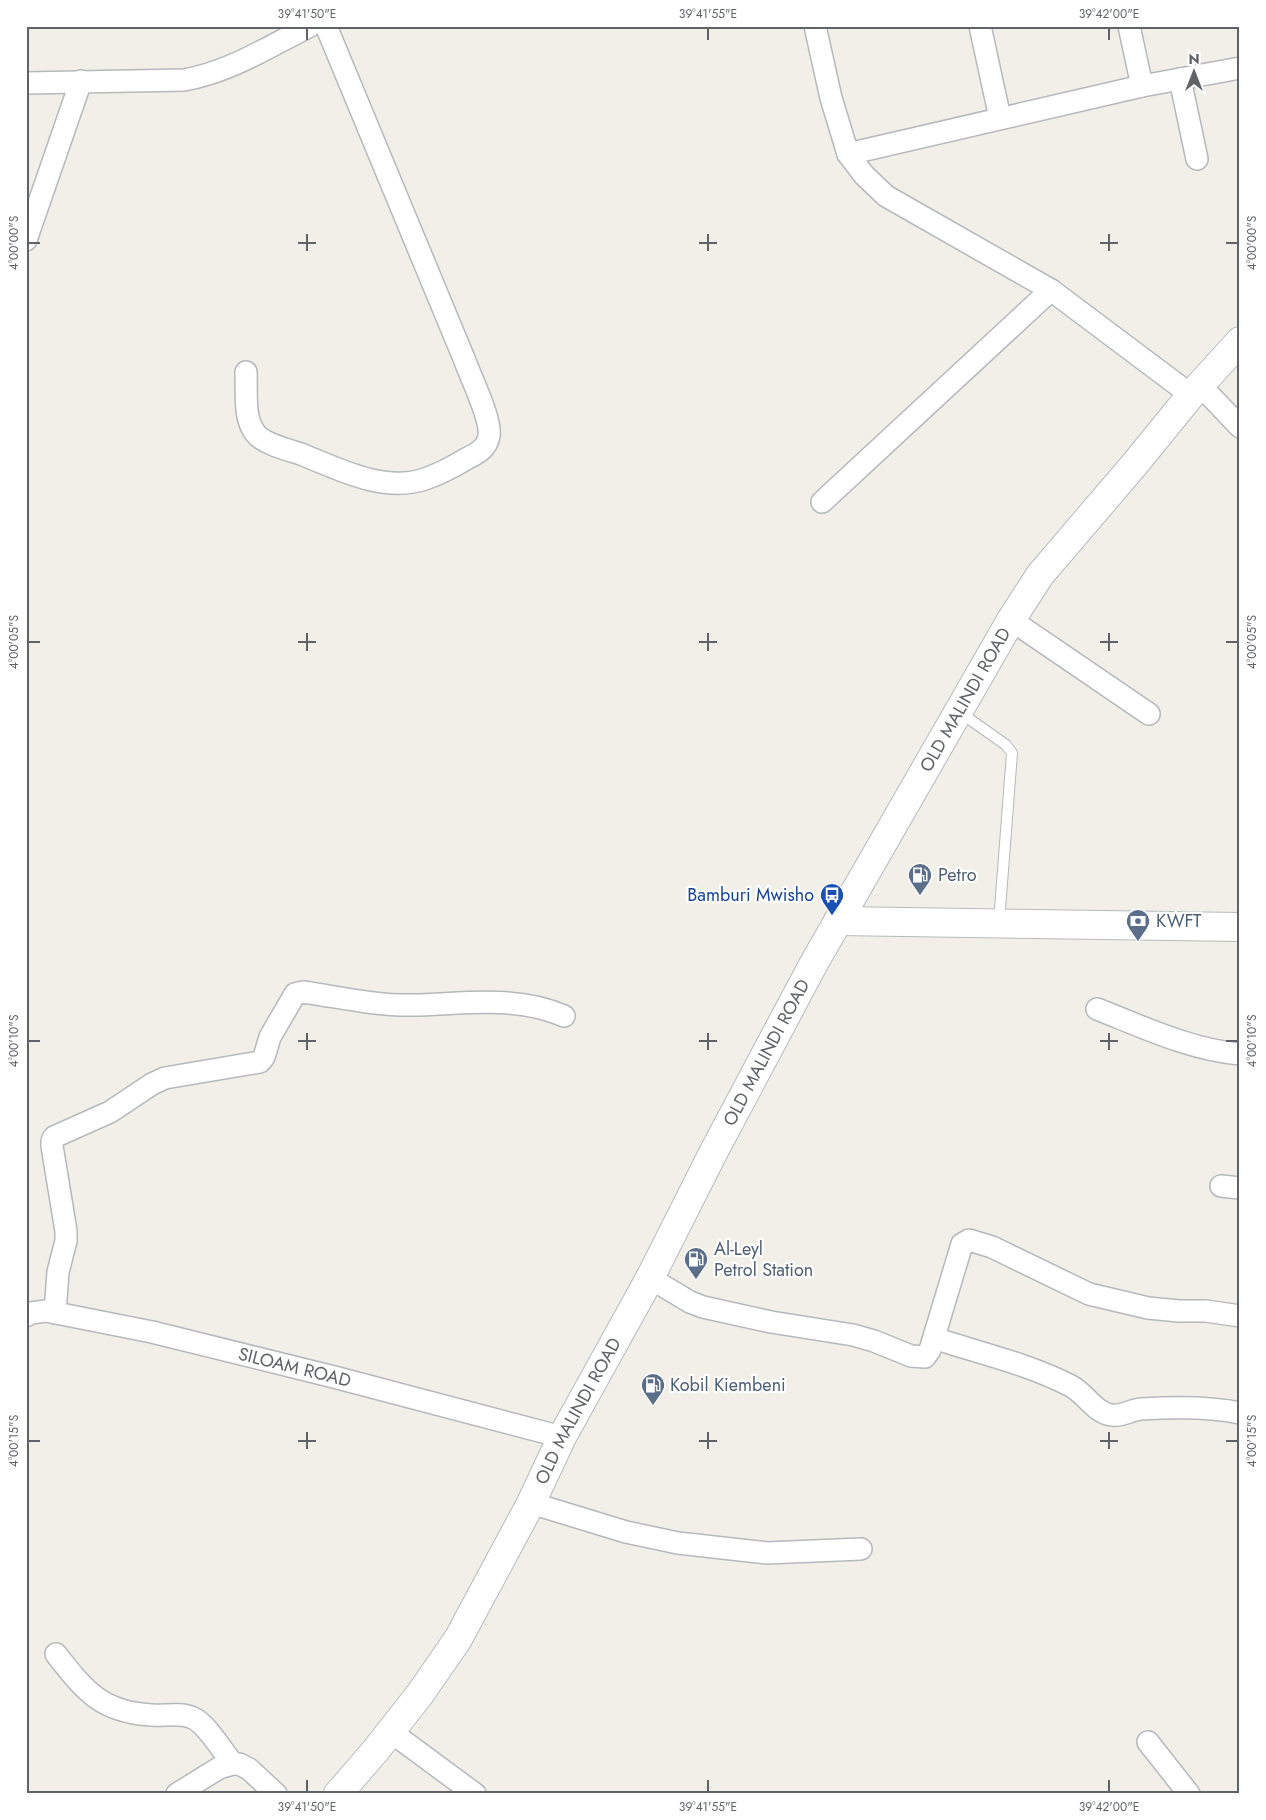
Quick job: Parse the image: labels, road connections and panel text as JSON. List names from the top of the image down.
{
  "streets": {
    "main road": ["OLD MALINDI ROAD"],
    "street": ["SILOAM ROAD"]
  },
  "crossings": [
    ["OLD MALINDI ROAD", "SILOAM ROAD"]
  ],
  "places": {
    "fuel station": ["Petro", "Al-Leyl Petrol Station", "Kobil Kiembeni"],
    "bus stop": ["Bamburi Mwisho"],
    "bank": ["KWFT"]
  },
  "north": "top",
  "coordinates": [
    "39°41'50\"E",
    "39°41'55\"E",
    "39°42'00\"E",
    "4°00'00\"S",
    "4°00'05\"S",
    "4°00'10\"S",
    "4°00'15\"S"
  ]
}
